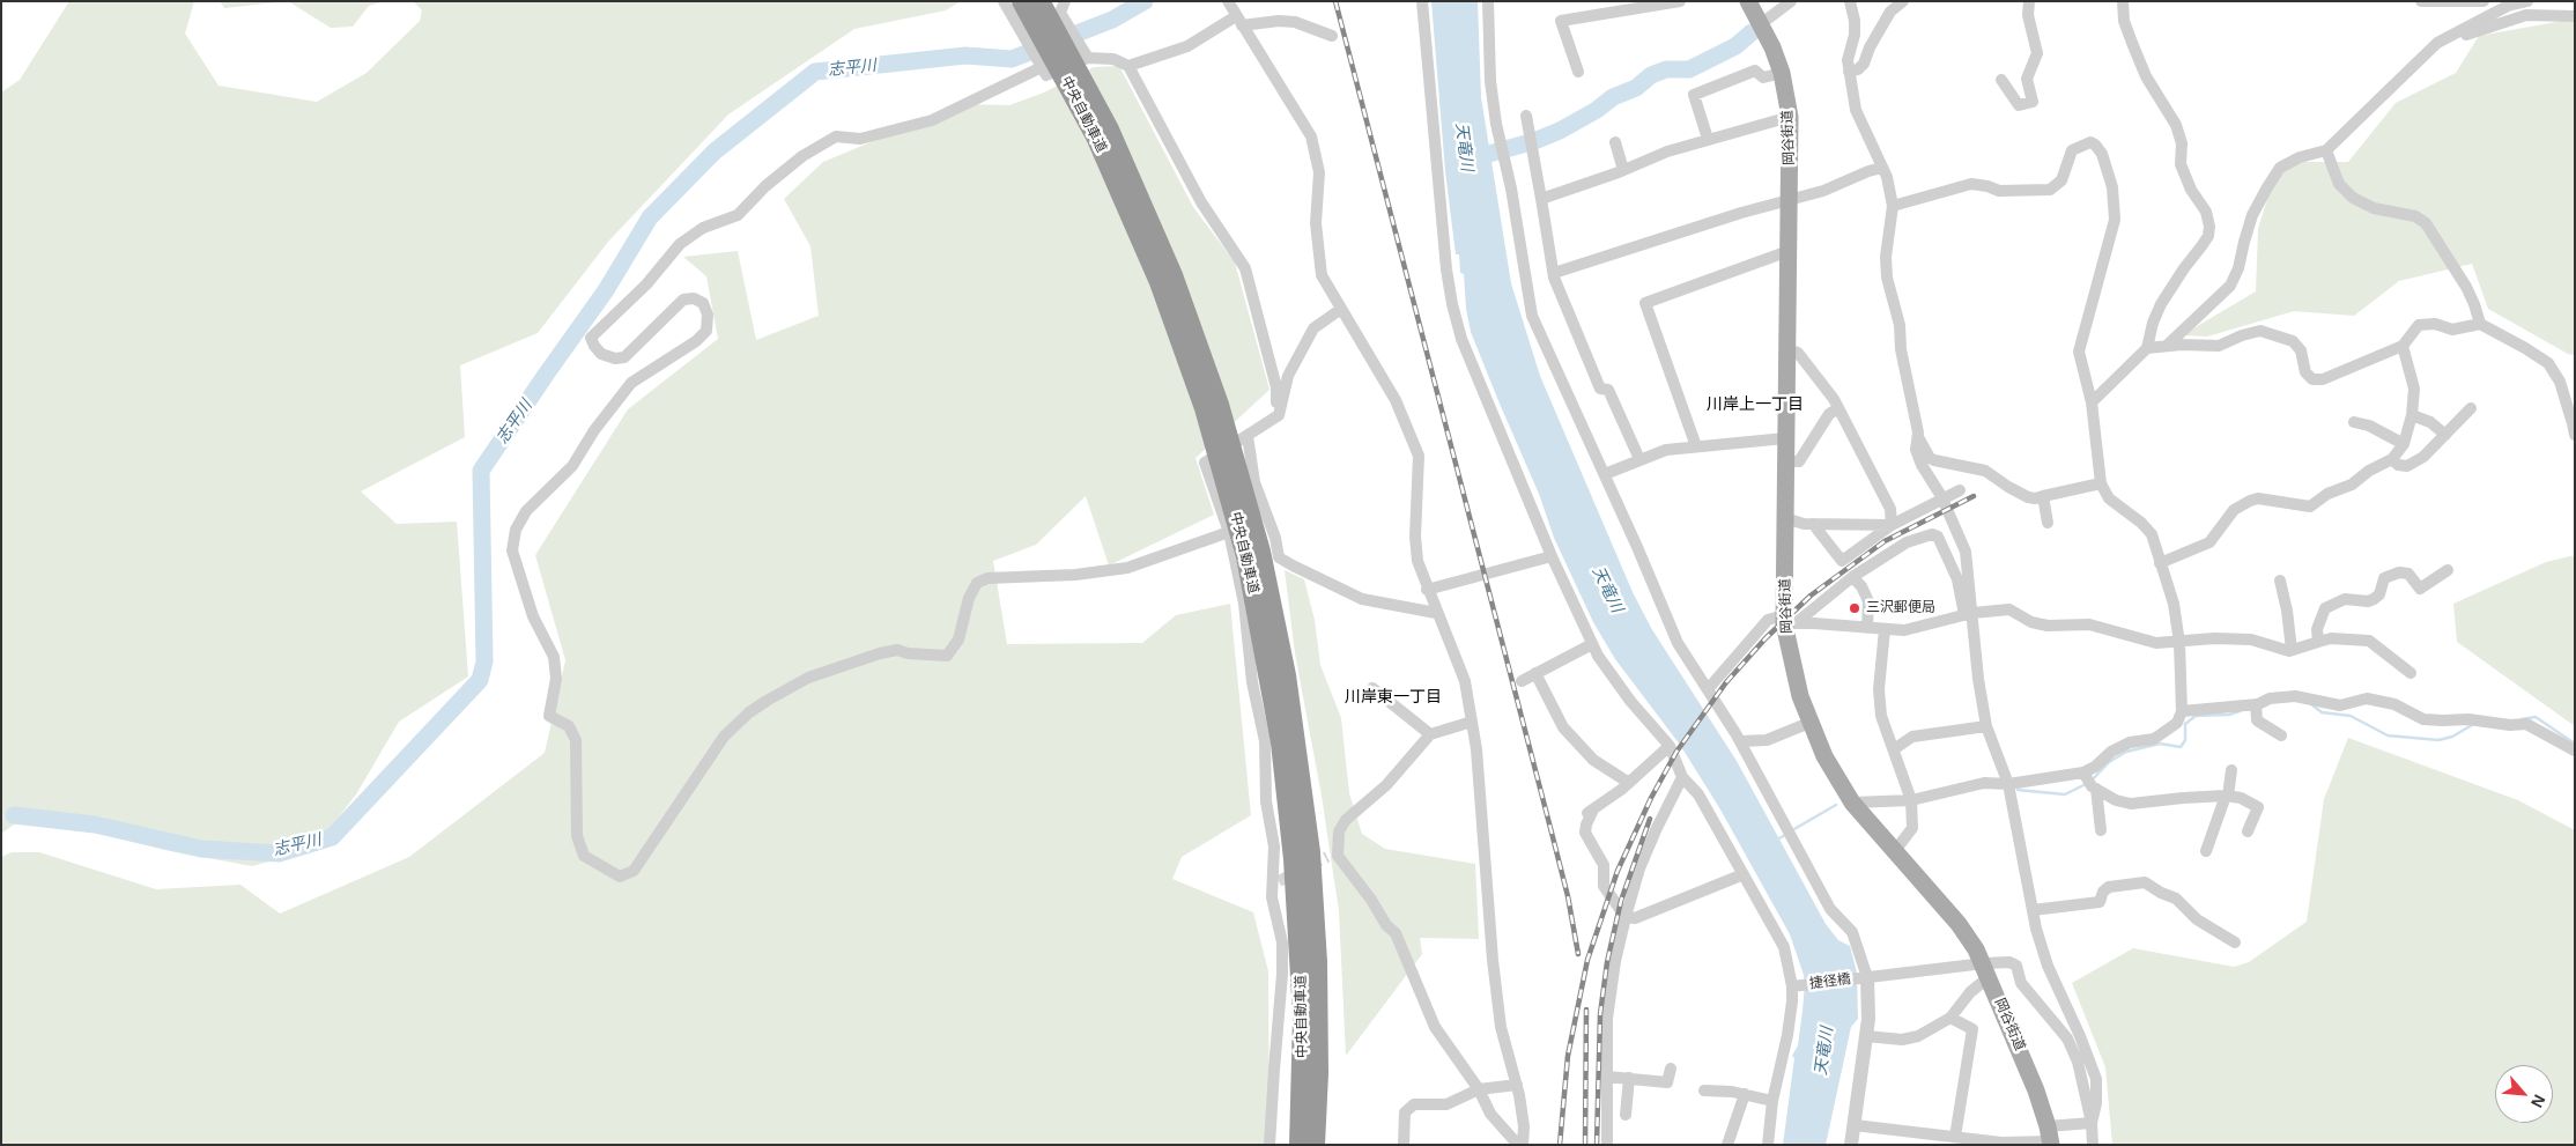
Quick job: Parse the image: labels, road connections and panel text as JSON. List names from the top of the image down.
{
  "streets": {
    "highway": ["中央自動車道"],
    "main road": ["岡谷街道"],
    "street": ["捷径橋"]
  },
  "crossings": [
    ["岡谷街道", "捷径橋"]
  ],
  "districts": ["川岸上一丁目", "川岸東一丁目"],
  "water": ["志平川", "天竜川"],
  "places": ["三沢郵便局"],
  "north": "bottom right"
}
